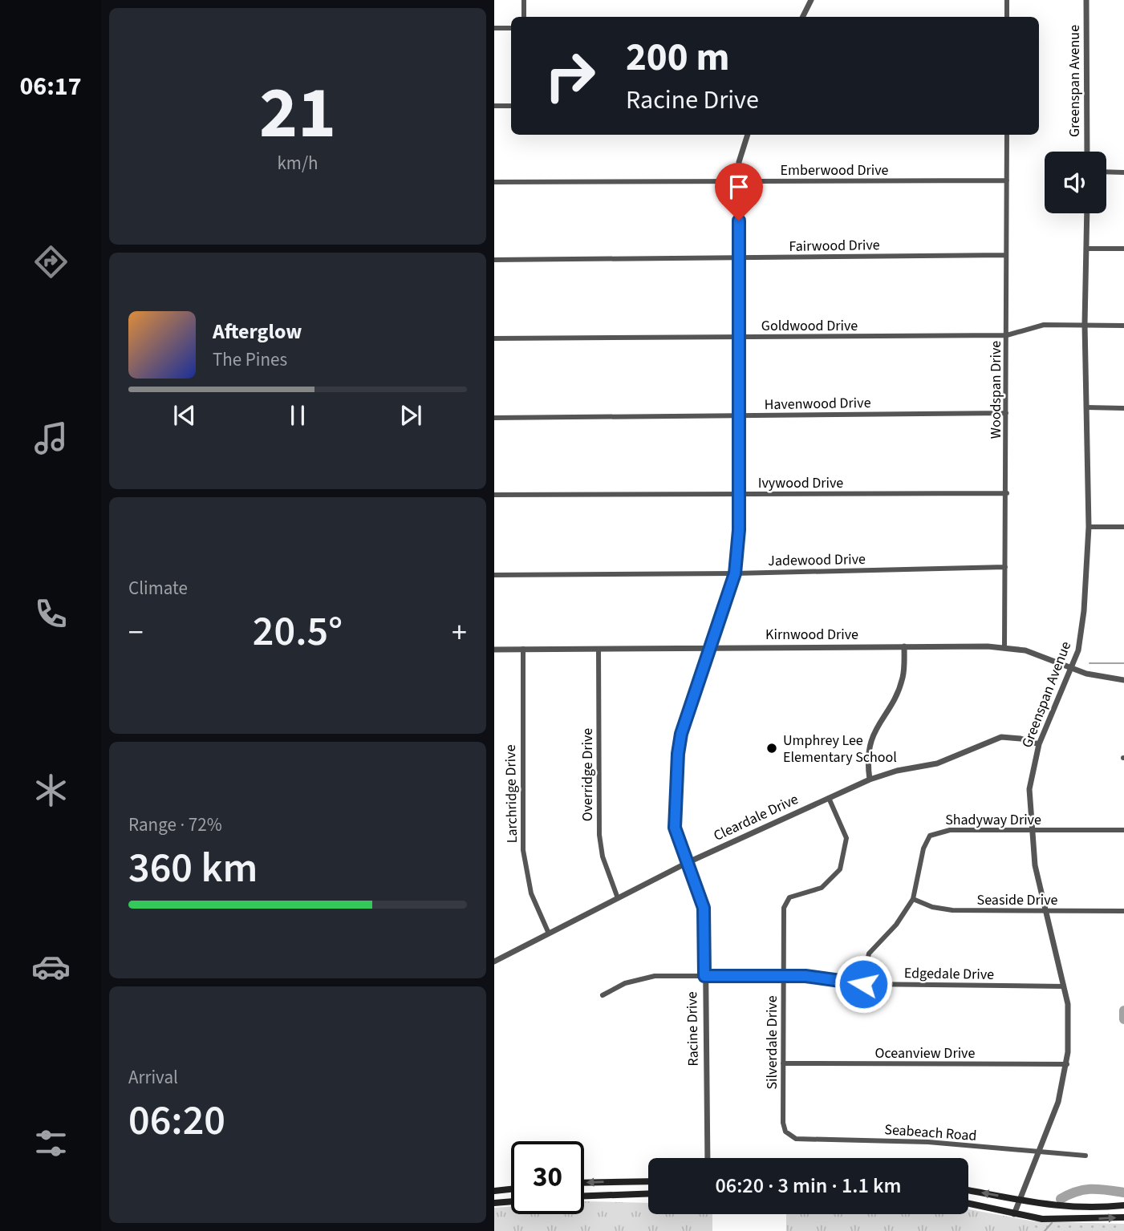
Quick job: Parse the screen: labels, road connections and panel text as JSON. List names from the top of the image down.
{
  "streets": {
    "street": [
      "Greenspan Avenue",
      "Emberwood Drive",
      "Fairwood Drive",
      "Goldwood Drive",
      "Woodspan Drive",
      "Havenwood Drive",
      "Ivywood Drive",
      "Jadewood Drive",
      "Kirnwood Drive",
      "Overridge Drive",
      "Larchridge Drive",
      "Cleardale Drive",
      "Shadyway Drive",
      "Seaside Drive",
      "Edgedale Drive",
      "Racine Drive",
      "Silverdale Drive",
      "Oceanview Drive",
      "Seabeach Road"
    ]
  },
  "crossings": [
    ["Greenspan Avenue", "Goldwood Drive"],
    ["Greenspan Avenue", "Kirnwood Drive"],
    ["Greenspan Avenue", "Cleardale Drive"],
    ["Greenspan Avenue", "Shadyway Drive"],
    ["Greenspan Avenue", "Seaside Drive"],
    ["Greenspan Avenue", "Edgedale Drive"],
    ["Greenspan Avenue", "Oceanview Drive"],
    ["Greenspan Avenue", "Seabeach Road"],
    ["Emberwood Drive", "Woodspan Drive"],
    ["Emberwood Drive", "Racine Drive"],
    ["Fairwood Drive", "Woodspan Drive"],
    ["Fairwood Drive", "Racine Drive"],
    ["Goldwood Drive", "Woodspan Drive"],
    ["Goldwood Drive", "Racine Drive"],
    ["Woodspan Drive", "Havenwood Drive"],
    ["Woodspan Drive", "Ivywood Drive"],
    ["Woodspan Drive", "Jadewood Drive"],
    ["Woodspan Drive", "Kirnwood Drive"],
    ["Havenwood Drive", "Racine Drive"],
    ["Ivywood Drive", "Racine Drive"],
    ["Jadewood Drive", "Racine Drive"],
    ["Kirnwood Drive", "Overridge Drive"],
    ["Kirnwood Drive", "Larchridge Drive"],
    ["Kirnwood Drive", "Racine Drive"],
    ["Overridge Drive", "Cleardale Drive"],
    ["Larchridge Drive", "Cleardale Drive"],
    ["Cleardale Drive", "Racine Drive"],
    ["Cleardale Drive", "Silverdale Drive"],
    ["Shadyway Drive", "Seaside Drive"],
    ["Shadyway Drive", "Edgedale Drive"],
    ["Edgedale Drive", "Racine Drive"],
    ["Edgedale Drive", "Silverdale Drive"],
    ["Silverdale Drive", "Oceanview Drive"],
    ["Silverdale Drive", "Seabeach Road"]
  ],
  "places": ["Umphrey Lee Elementary School"],
  "page": {
    "tabs": "06:17",
    "tile": [
      ["21", "km/h"],
      "Climate",
      ["Range · 72%", "360 km"],
      ["Arrival", "06:20"]
    ],
    "turn": ["200 m", "Racine Drive"],
    "song": ["Afterglow", "The Pines"],
    "heat": ["−", "20.5°", "+"],
    "limit": "30",
    "trip": "06:20 · 3 min · 1.1 km"
  }
}
